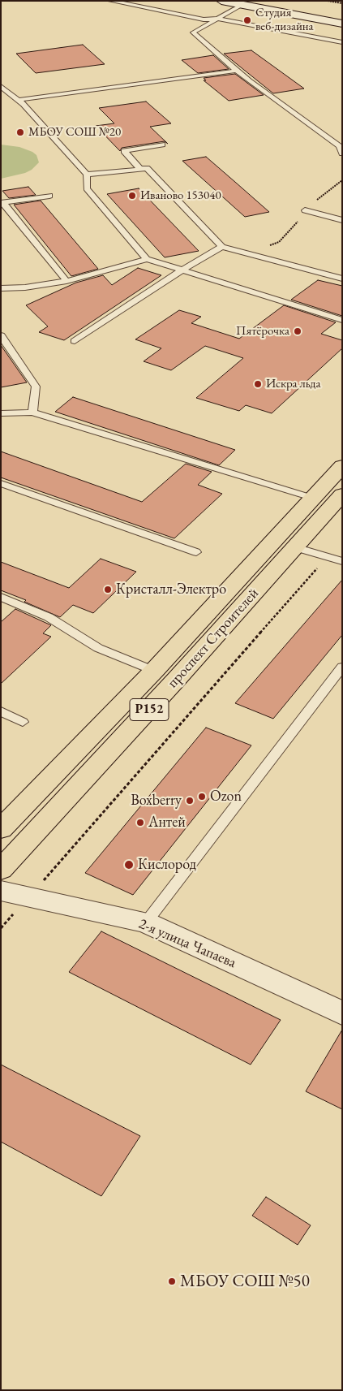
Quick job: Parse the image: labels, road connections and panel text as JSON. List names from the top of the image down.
{
  "streets": {
    "main road": ["проспект Строителей", "Р152"],
    "street": ["2-я улица Чапаева"]
  },
  "places": [
    "Студия веб-дизайна",
    "МБОУ СОШ №20",
    "Иваново 153040",
    "Пятёрочка",
    "Искра льда",
    "Кристалл-Электро",
    "Ozon",
    "Boxberry",
    "Антей",
    "Кислород",
    "МБОУ СОШ №50"
  ]
}
